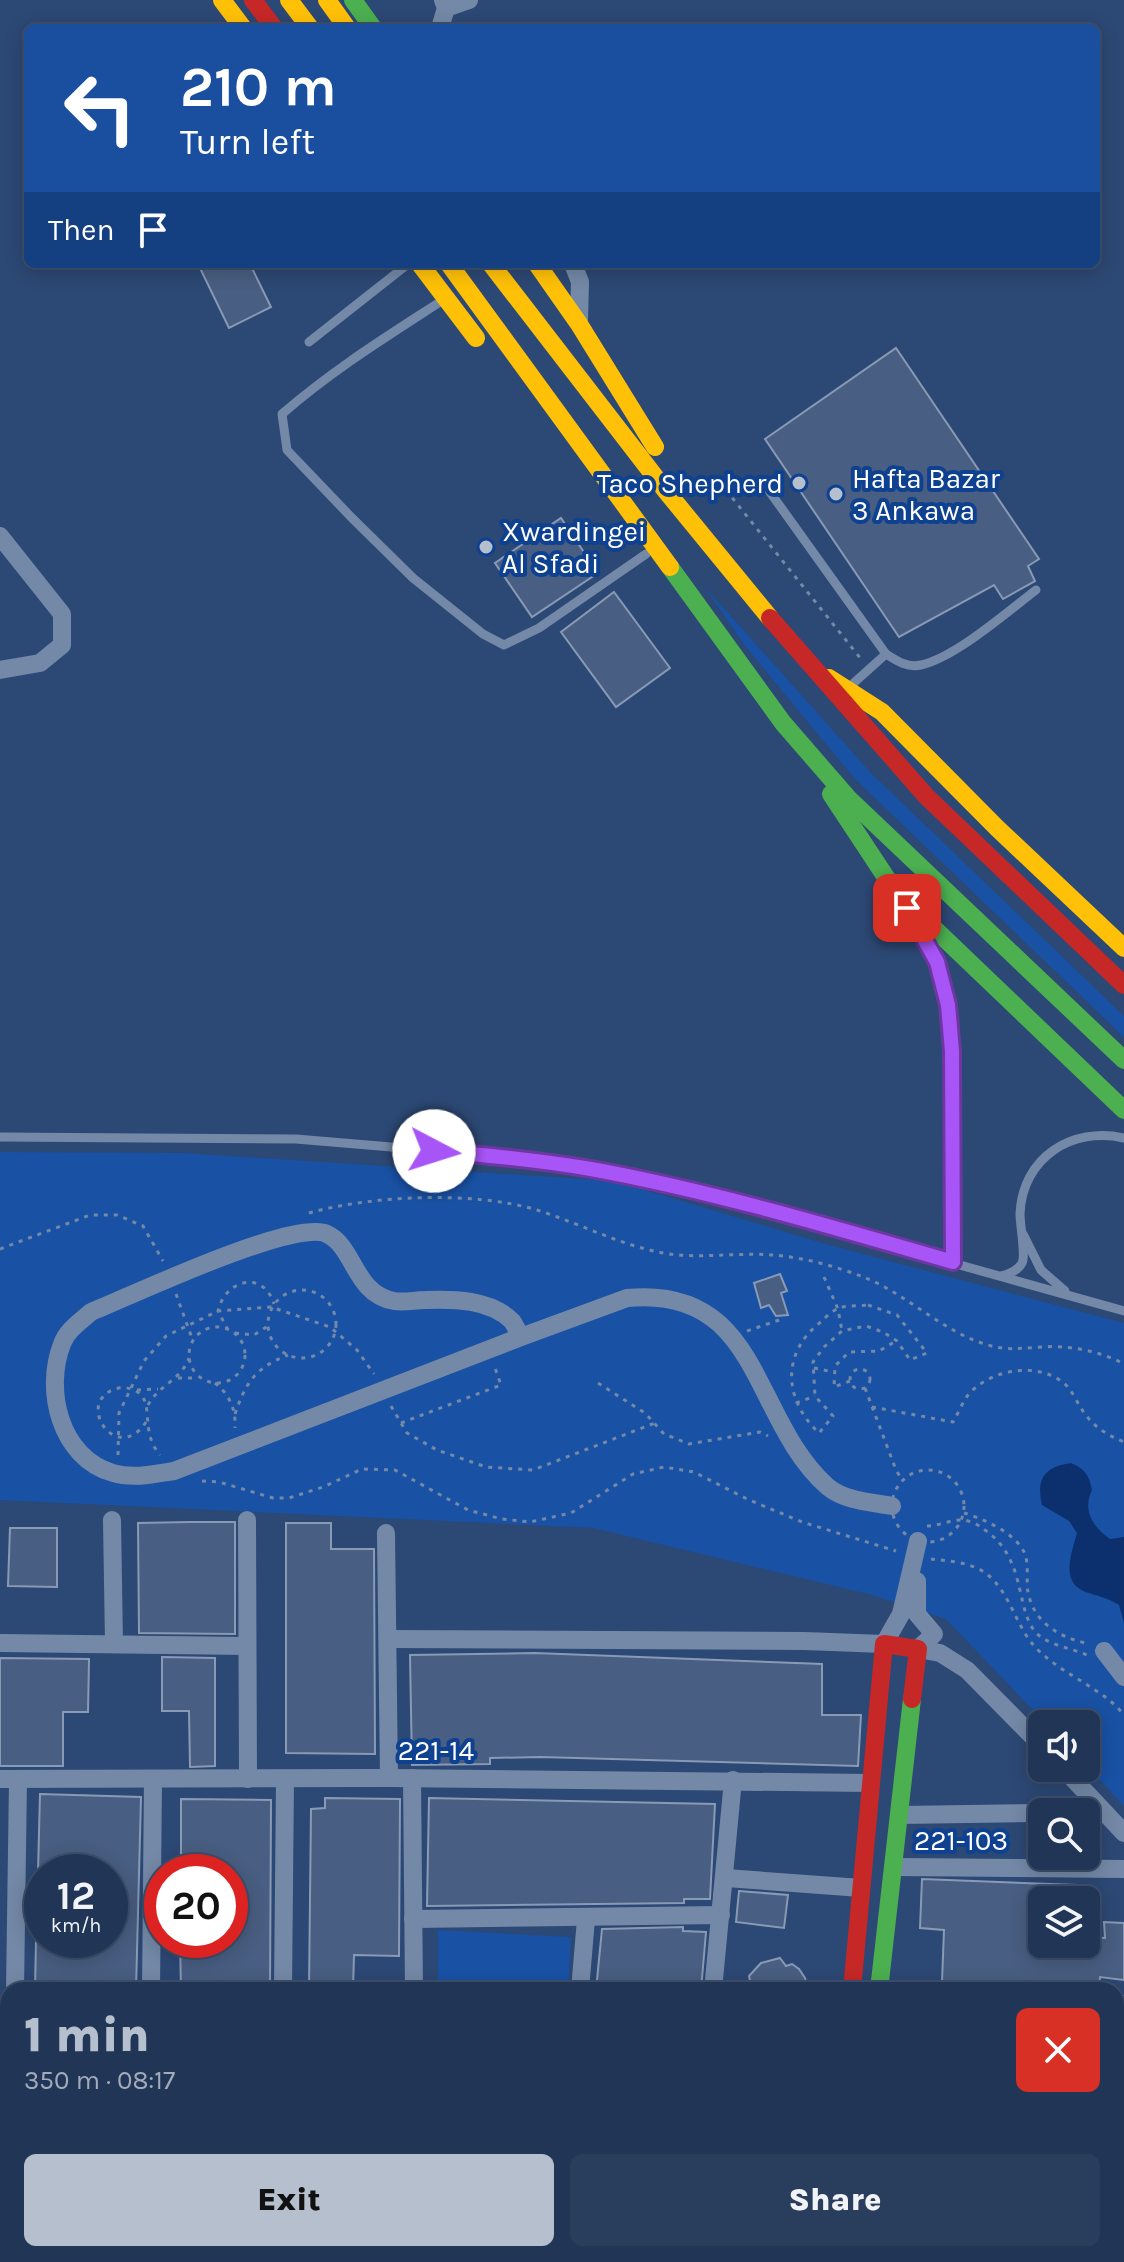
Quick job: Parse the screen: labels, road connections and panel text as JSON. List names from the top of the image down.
{
  "streets": {
    "street": ["221-14", "221-103"]
  },
  "places": ["Taco Shepherd", "Hafta Bazar 3 Ankawa", "Xwardingei Al Sfadi"],
  "page": {
    "turn": ["210 m", "Turn left"],
    "then": "Then",
    "speed": "12 km/h",
    "limit": "20",
    "heading": ["1 min", "350 m · 08:17"],
    "buttons": ["Exit", "Share"]
  }
}
